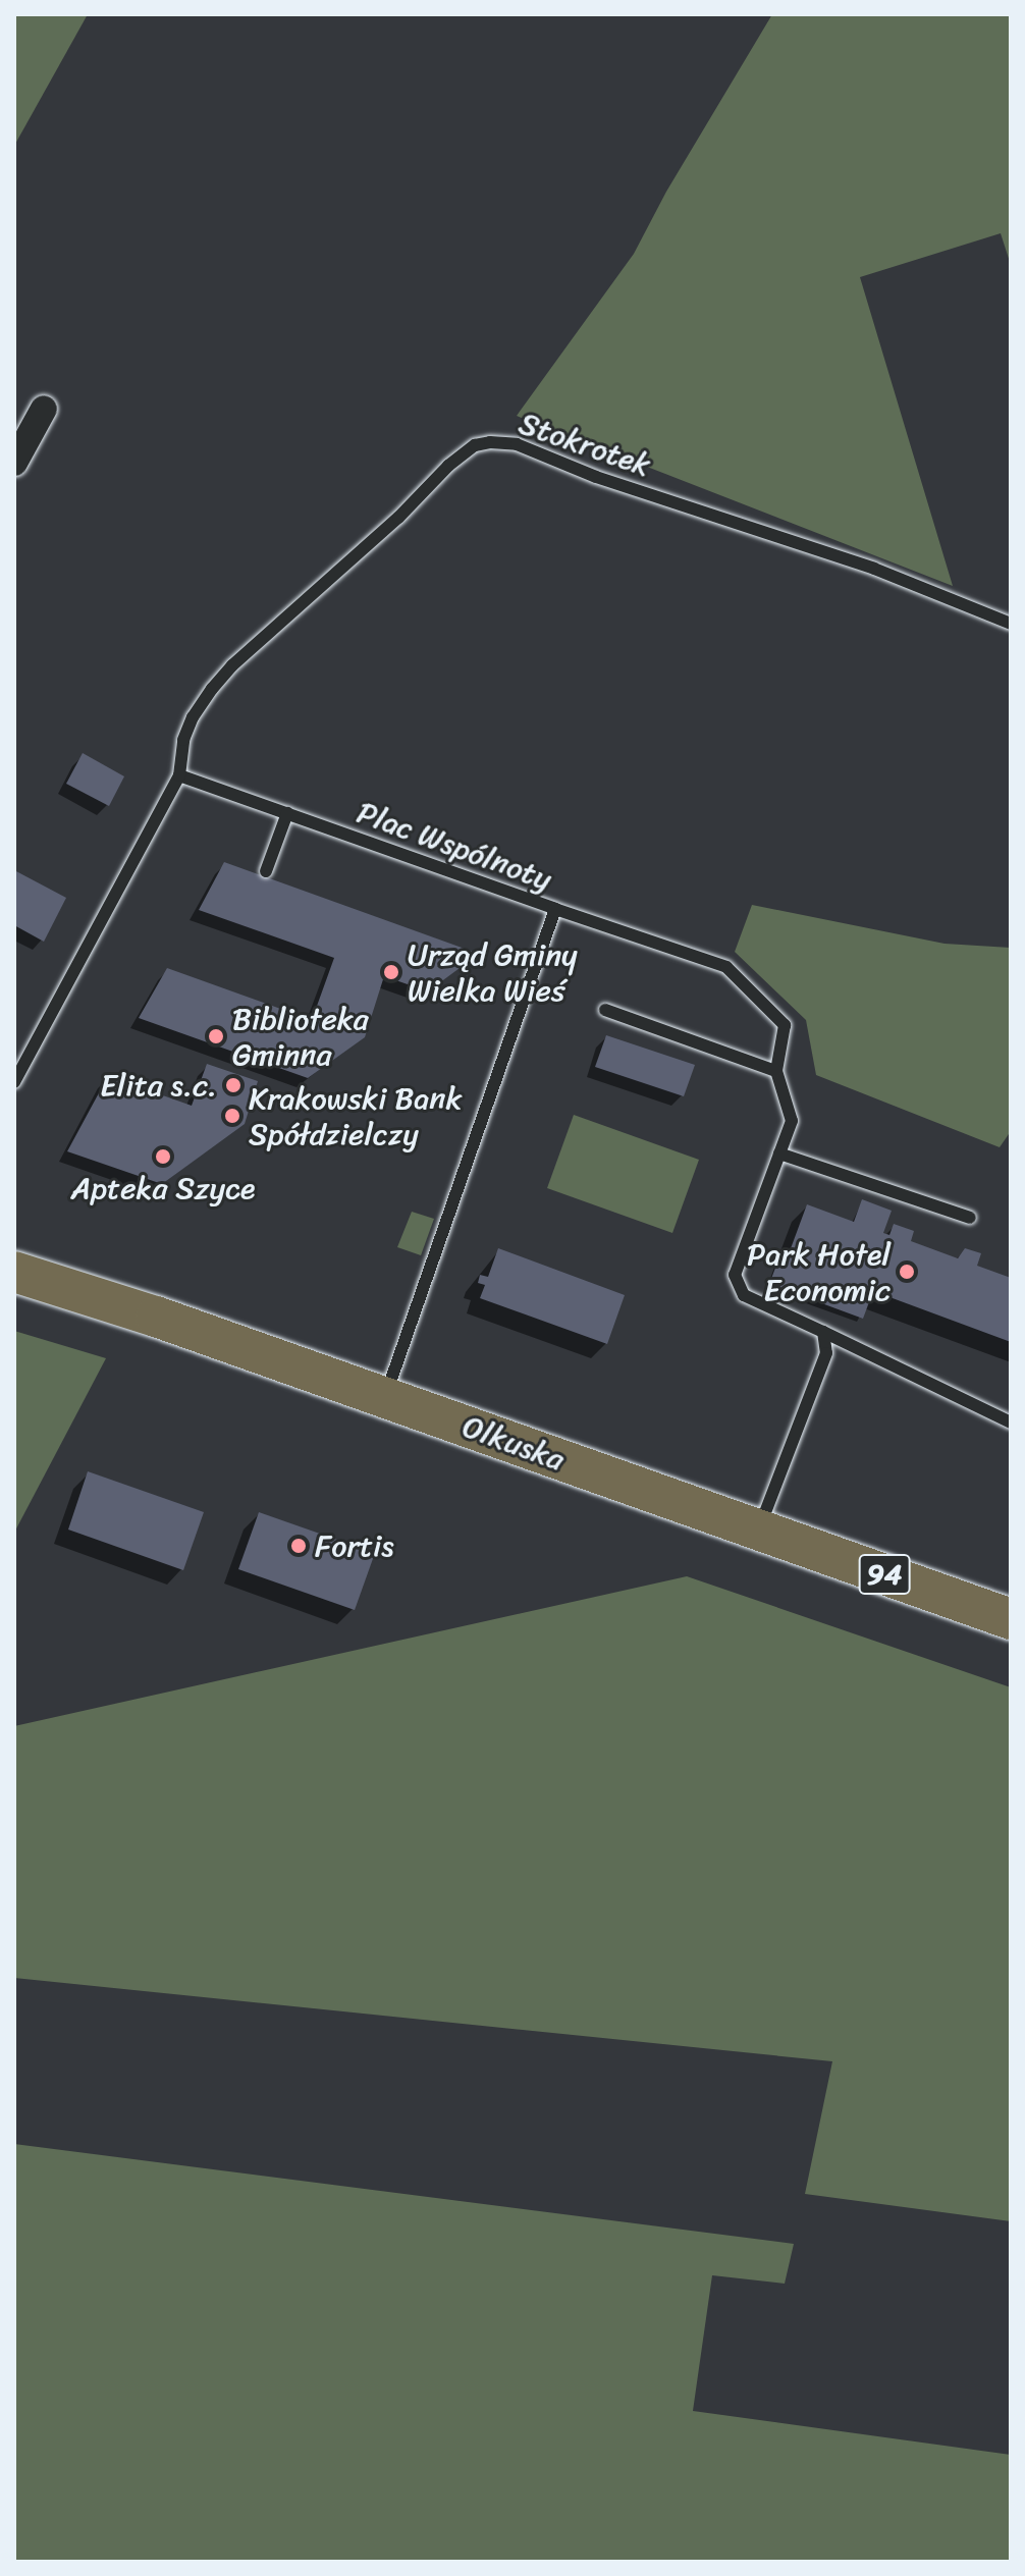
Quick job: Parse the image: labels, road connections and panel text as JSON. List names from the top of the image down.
{
  "streets": {
    "main road": ["Olkuska", "94"],
    "lane": ["Stokrotek", "Plac Wspólnoty"]
  },
  "crossings": [
    ["Stokrotek", "Plac Wspólnoty"],
    ["Plac Wspólnoty", "Olkuska"]
  ],
  "places": [
    "Urząd Gminy Wielka Wieś",
    "Biblioteka Gminna",
    "Elita s.c.",
    "Krakowski Bank Spółdzielczy",
    "Apteka Szyce",
    "Park Hotel Economic",
    "Fortis"
  ]
}
